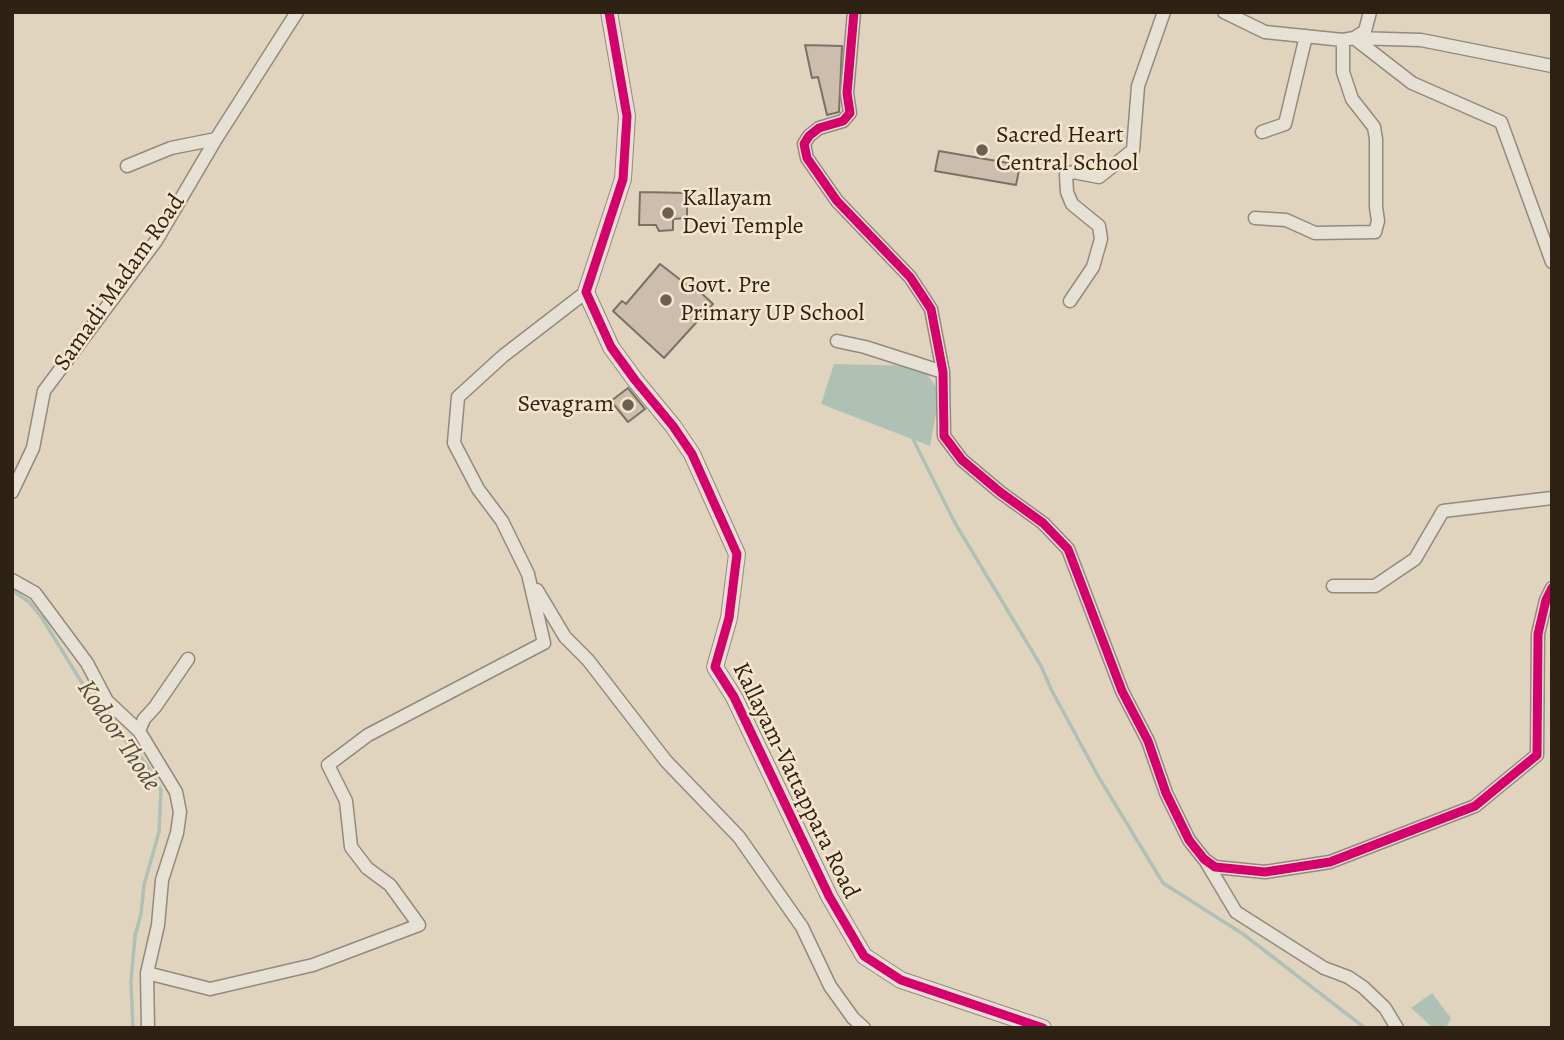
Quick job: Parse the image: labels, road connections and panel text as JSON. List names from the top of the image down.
{
  "streets": {
    "street": ["Samadi Madam Road", "Kallayam-Vattappara Road"]
  },
  "water": ["Kodoor Thode"],
  "places": [
    "Sacred Heart Central School",
    "Kallayam Devi Temple",
    "Govt. Pre Primary UP School",
    "Sevagram"
  ]
}
